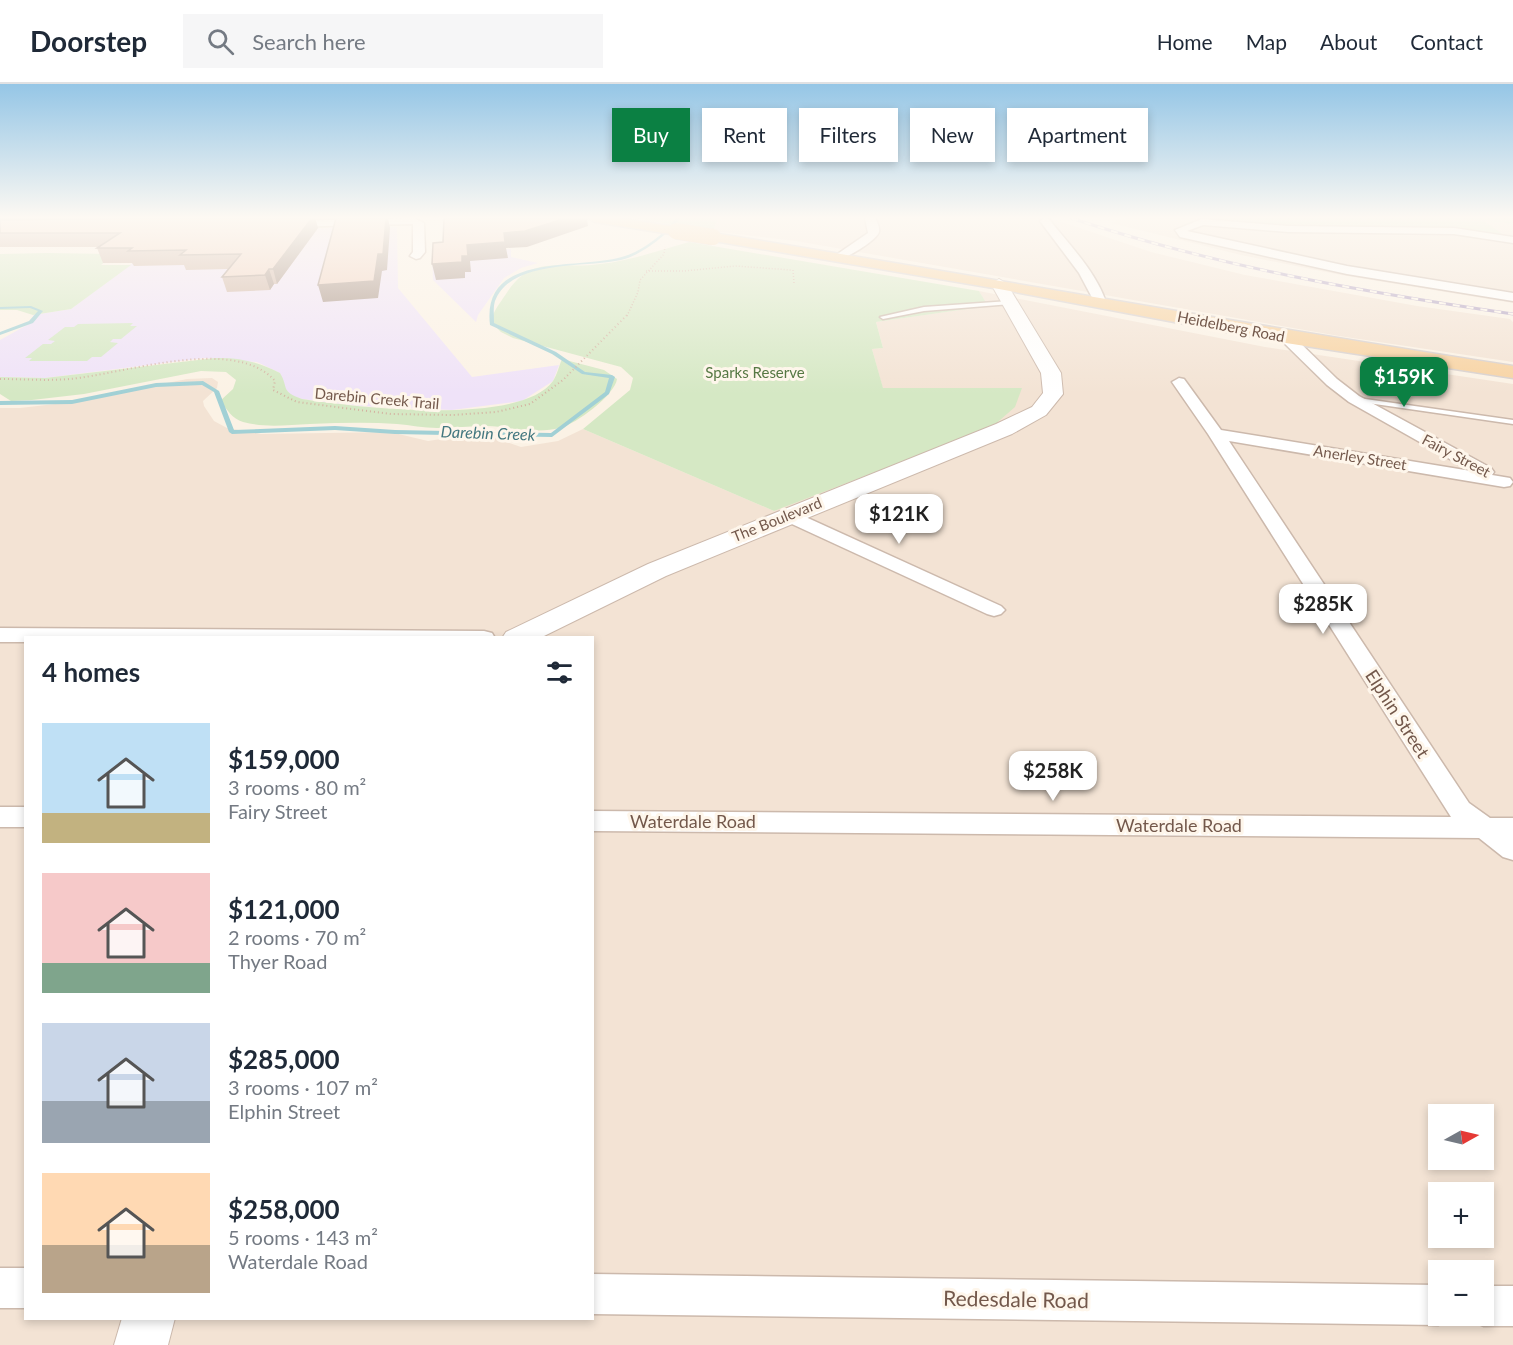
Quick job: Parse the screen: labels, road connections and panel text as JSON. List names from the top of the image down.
{
  "streets": {
    "main road": ["Heidelberg Road"],
    "street": [
      "Fairy Street",
      "Anerley Street",
      "The Boulevard",
      "Elphin Street",
      "Waterdale Road",
      "Redesdale Road"
    ],
    "path": ["Darebin Creek Trail"]
  },
  "crossings": [
    ["Heidelberg Road", "Fairy Street"],
    ["Heidelberg Road", "The Boulevard"],
    ["Fairy Street", "Anerley Street"],
    ["Anerley Street", "Elphin Street"],
    ["Elphin Street", "Waterdale Road"]
  ],
  "water": ["Darebin Creek"],
  "parks": ["Sparks Reserve"],
  "north": "right",
  "page": {
    "header": "Doorstep",
    "search": "Search here",
    "nav": [
      "Home",
      "Map",
      "About",
      "Contact"
    ],
    "chip": [
      "Buy",
      "Rent",
      "Filters",
      "New",
      "Apartment"
    ],
    "price": [
      "$159K",
      "$121K",
      "$285K",
      "$258K"
    ],
    "heading": "4 homes",
    "list": [
      {
        "name": "$159,000",
        "note": "3 rooms · 80 m² · Fairy Street"
      },
      {
        "name": "$121,000",
        "note": "2 rooms · 70 m² · Thyer Road"
      },
      {
        "name": "$285,000",
        "note": "3 rooms · 107 m² · Elphin Street"
      },
      {
        "name": "$258,000",
        "note": "5 rooms · 143 m² · Waterdale Road"
      }
    ],
    "map_buttons": ["+", "−"]
  }
}
